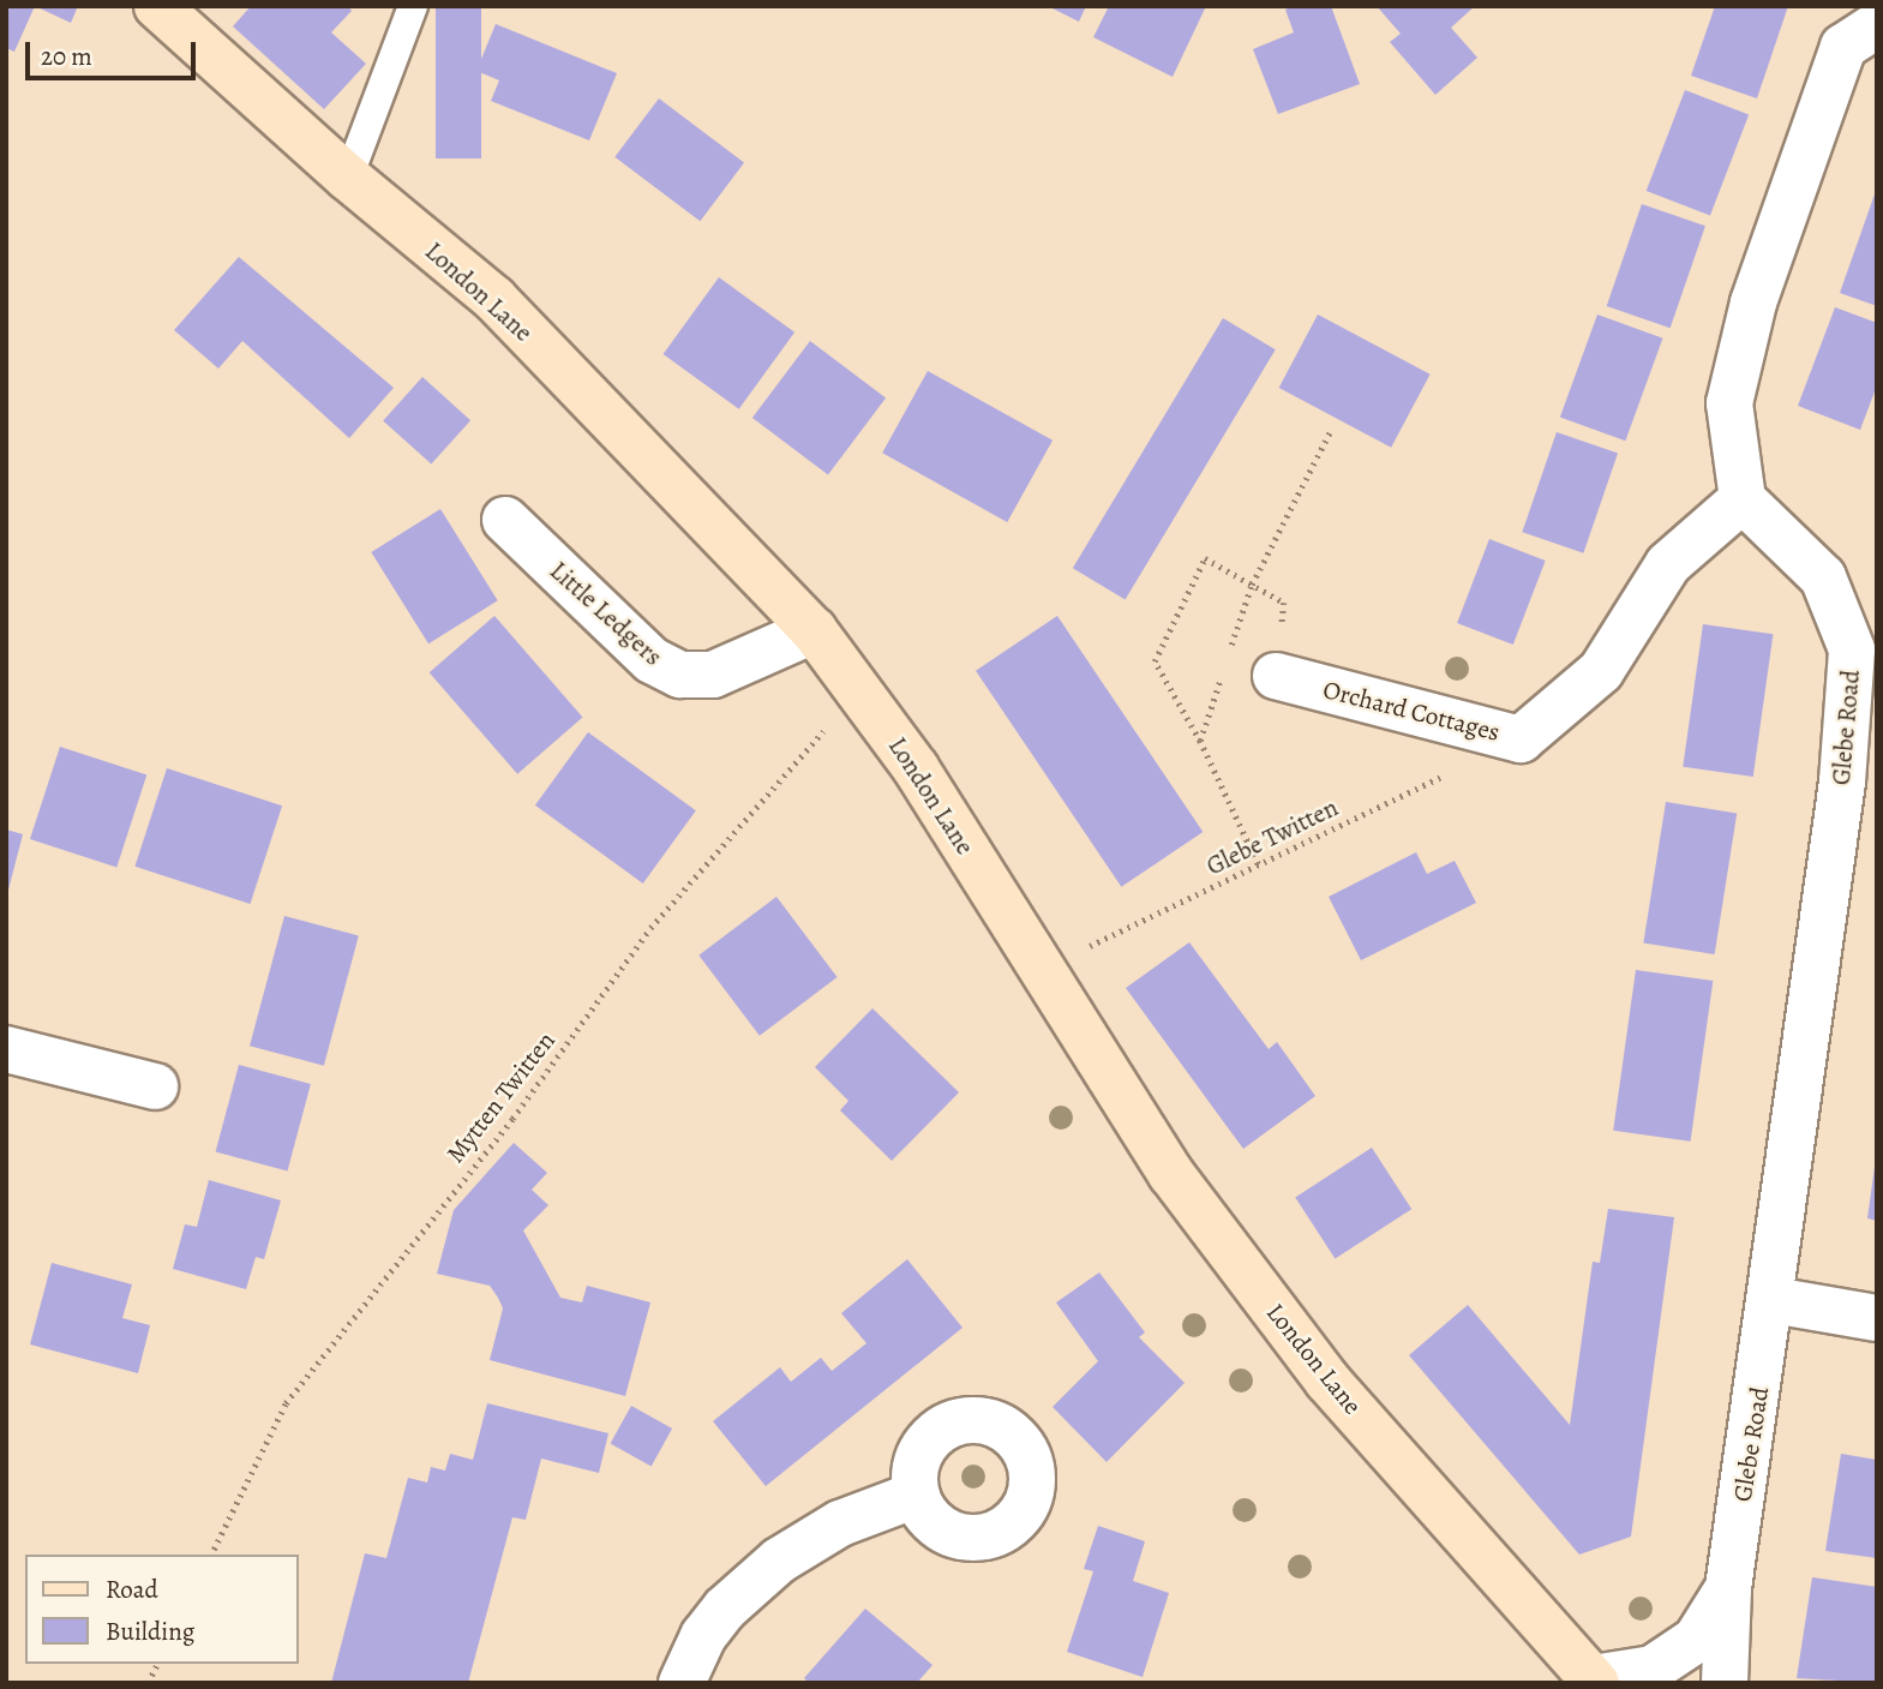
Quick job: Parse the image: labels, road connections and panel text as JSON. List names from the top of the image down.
{
  "streets": {
    "main road": ["London Lane"],
    "street": ["Little Ledgers", "Orchard Cottages", "Glebe Road"],
    "path": ["Glebe Twitten", "Mytten Twitten"]
  },
  "crossings": [
    ["London Lane", "Little Ledgers"],
    ["London Lane", "Glebe Road"],
    ["London Lane", "Glebe Twitten"],
    ["London Lane", "Mytten Twitten"],
    ["Orchard Cottages", "Glebe Road"]
  ],
  "legend": ["Road", "Building"],
  "scale_bar": "20 m"
}
